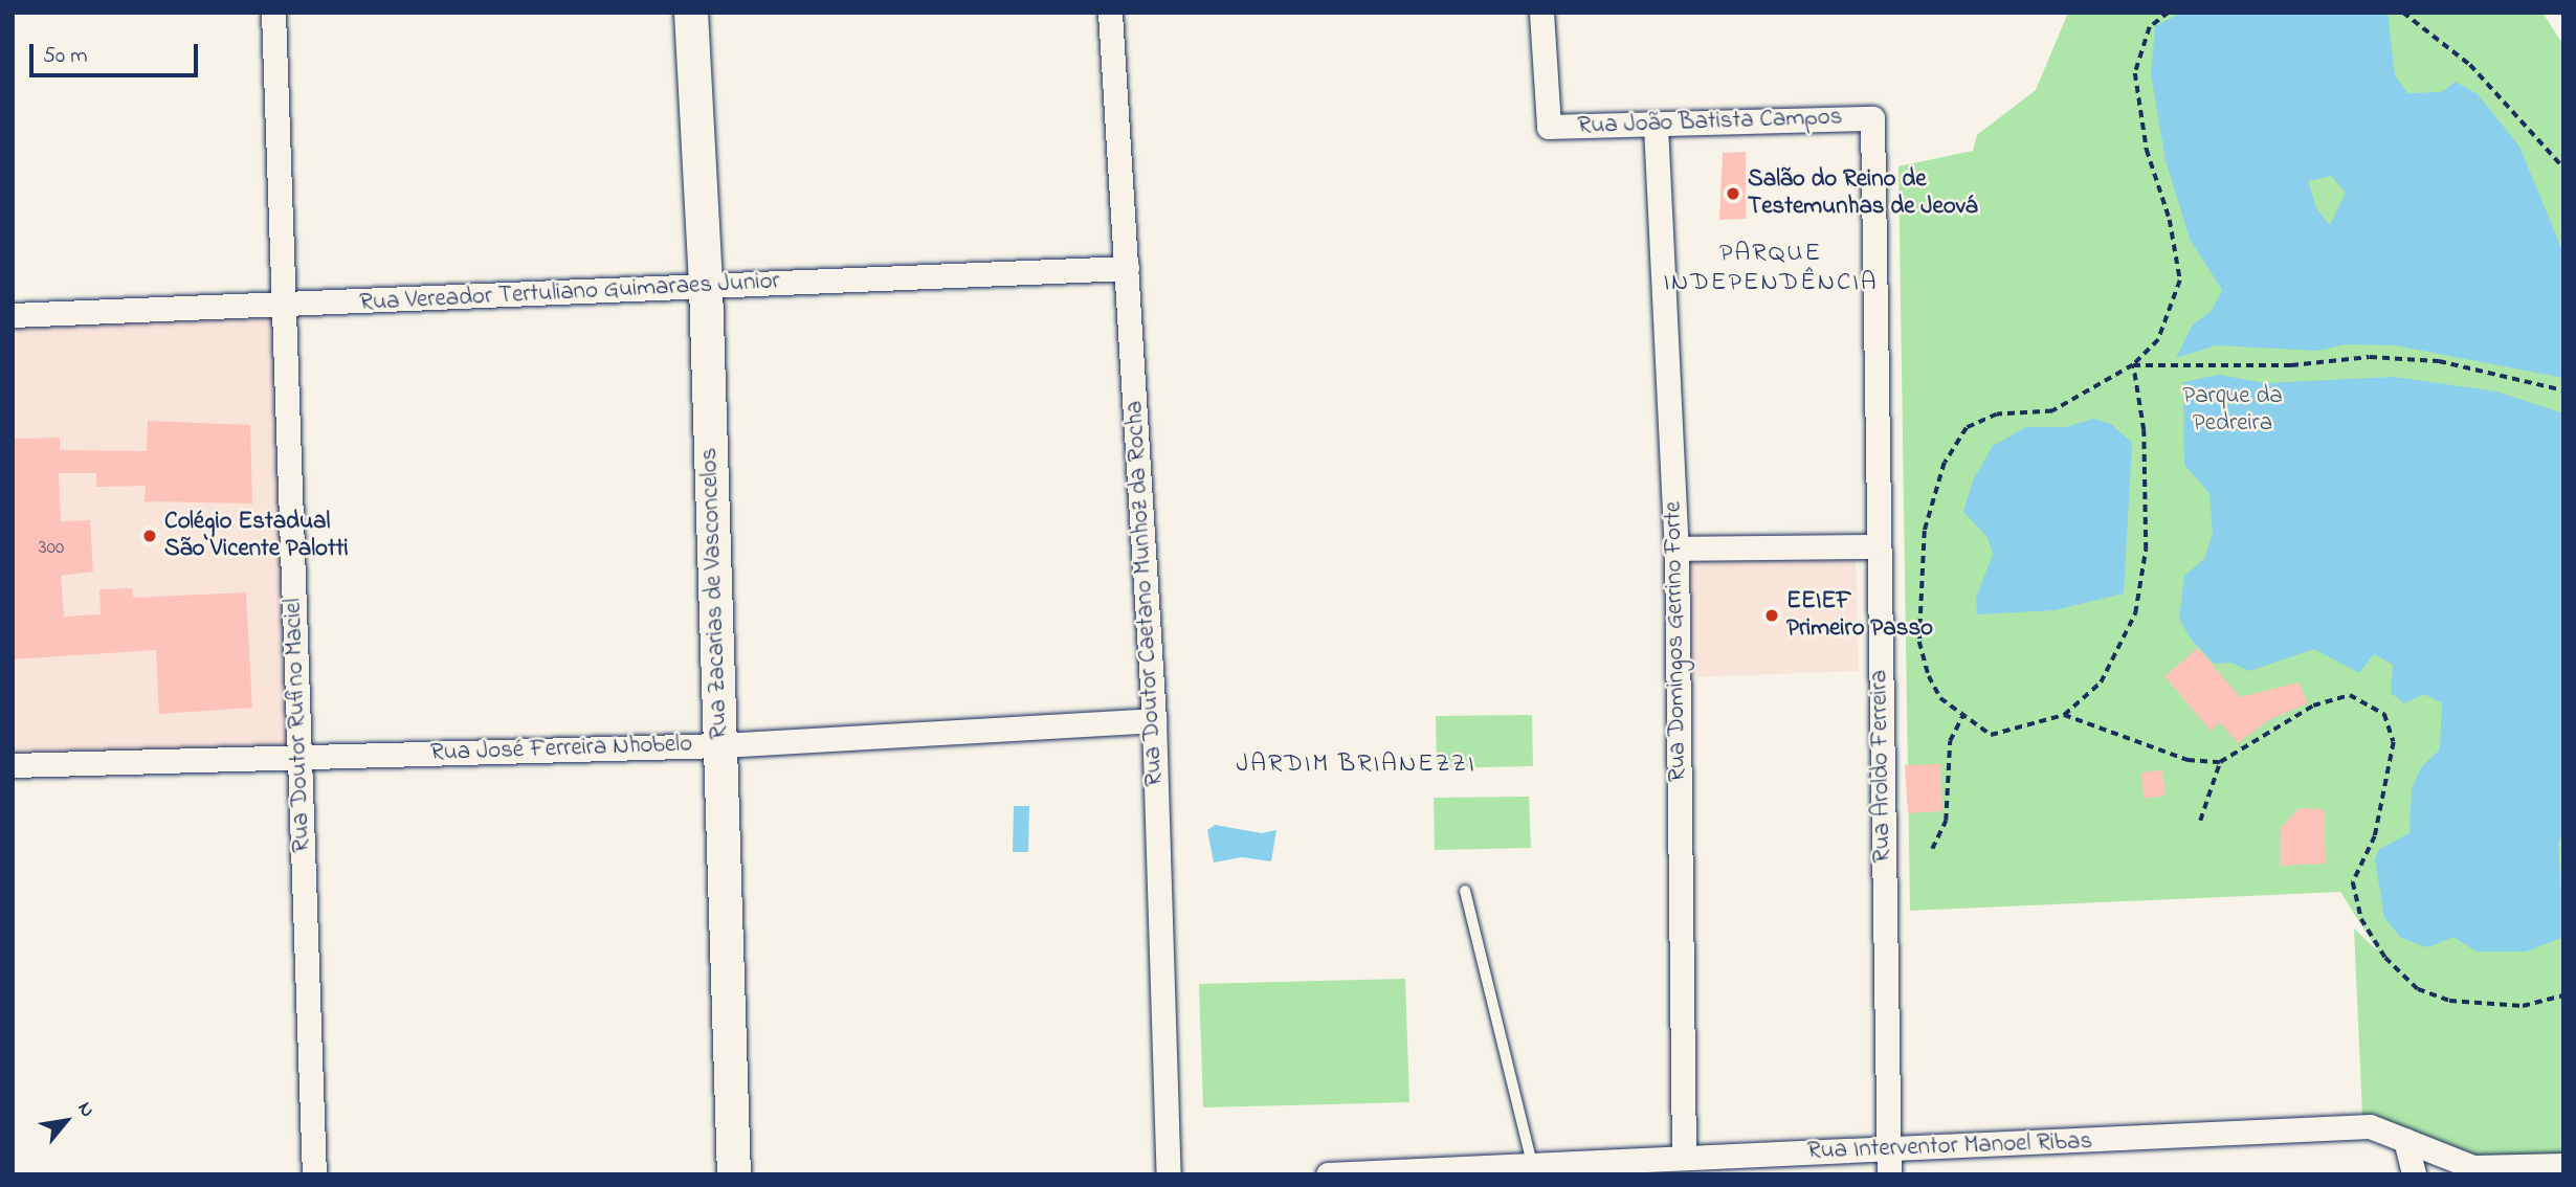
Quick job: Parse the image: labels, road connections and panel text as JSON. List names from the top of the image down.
{
  "streets": {
    "street": [
      "Rua João Batista Campos",
      "Rua Vereador Tertuliano Guimaraes Junior",
      "Rua Zacarias de Vasconcelos",
      "Rua Doutor Caetano Munhoz da Rocha",
      "Rua Domingos Gerrino Forte",
      "Rua Doutor Rufino Maciel",
      "Rua José Ferreira Nhobelo",
      "Rua Aroldo Ferreira",
      "Rua Interventor Manoel Ribas"
    ]
  },
  "crossings": [
    ["Rua João Batista Campos", "Rua Domingos Gerrino Forte"],
    ["Rua João Batista Campos", "Rua Aroldo Ferreira"],
    ["Rua Vereador Tertuliano Guimaraes Junior", "Rua Zacarias de Vasconcelos"],
    ["Rua Vereador Tertuliano Guimaraes Junior", "Rua Doutor Caetano Munhoz da Rocha"],
    ["Rua Vereador Tertuliano Guimaraes Junior", "Rua Doutor Rufino Maciel"],
    ["Rua Zacarias de Vasconcelos", "Rua José Ferreira Nhobelo"],
    ["Rua Doutor Caetano Munhoz da Rocha", "Rua José Ferreira Nhobelo"],
    ["Rua Domingos Gerrino Forte", "Rua Interventor Manoel Ribas"],
    ["Rua Doutor Rufino Maciel", "Rua José Ferreira Nhobelo"],
    ["Rua Aroldo Ferreira", "Rua Interventor Manoel Ribas"]
  ],
  "districts": ["PARQUE INDEPENDÊNCIA", "JARDIM BRIANEZZI"],
  "parks": ["Parque da Pedreira"],
  "places": ["Salão do Reino de Testemunhas de Jeová", "Colégio Estadual São Vicente Palotti", "EEIEF Primeiro Passo"],
  "house_numbers": ["300"],
  "scale_bar": "50 m",
  "north": "top right"
}
